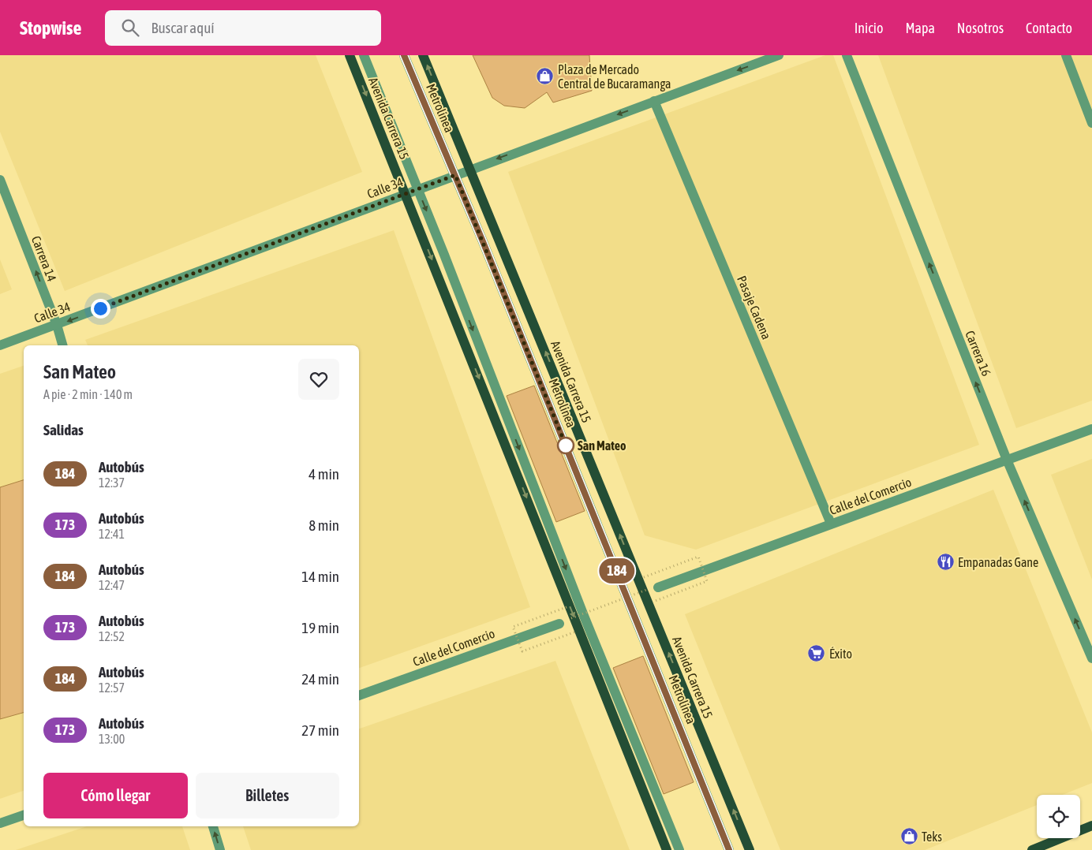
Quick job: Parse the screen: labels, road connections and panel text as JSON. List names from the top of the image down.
{
  "streets": {
    "main road": ["Avenida Carrera 15"],
    "street": [
      "Metrolínea",
      "Calle 34",
      "Carrera 14",
      "Pasaje Cadena",
      "Carrera 16",
      "Calle del Comercio"
    ]
  },
  "crossings": [
    ["Metrolínea", "Calle 34"],
    ["Avenida Carrera 15", "Calle 34"],
    ["Calle 34", "Carrera 14"],
    ["Calle 34", "Pasaje Cadena"],
    ["Pasaje Cadena", "Calle del Comercio"],
    ["Carrera 16", "Calle del Comercio"]
  ],
  "one_way": ["Calle 34", "Carrera 14", "Carrera 16"],
  "places": {
    "shop": ["Plaza de Mercado Central de Bucaramanga", "Teks"],
    "other": ["San Mateo"],
    "restaurant": ["Empanadas Gane"],
    "supermarket": ["Éxito"]
  },
  "lines": ["bus line 184"],
  "page": {
    "header": "Stopwise",
    "search": "Buscar aquí",
    "nav": [
      "Inicio",
      "Mapa",
      "Nosotros",
      "Contacto"
    ],
    "on_map": "184",
    "heading": [
      ["San Mateo", "A pie · 2 min · 140 m"],
      "Salidas"
    ],
    "list": [
      {
        "mark": "184",
        "name": "Autobús",
        "note": "12:37",
        "value": "4 min"
      },
      {
        "mark": "173",
        "name": "Autobús",
        "note": "12:41",
        "value": "8 min"
      },
      {
        "mark": "184",
        "name": "Autobús",
        "note": "12:47",
        "value": "14 min"
      },
      {
        "mark": "173",
        "name": "Autobús",
        "note": "12:52",
        "value": "19 min"
      },
      {
        "mark": "184",
        "name": "Autobús",
        "note": "12:57",
        "value": "24 min"
      },
      {
        "mark": "173",
        "name": "Autobús",
        "note": "13:00",
        "value": "27 min"
      }
    ],
    "buttons": ["Cómo llegar", "Billetes"]
  }
}
